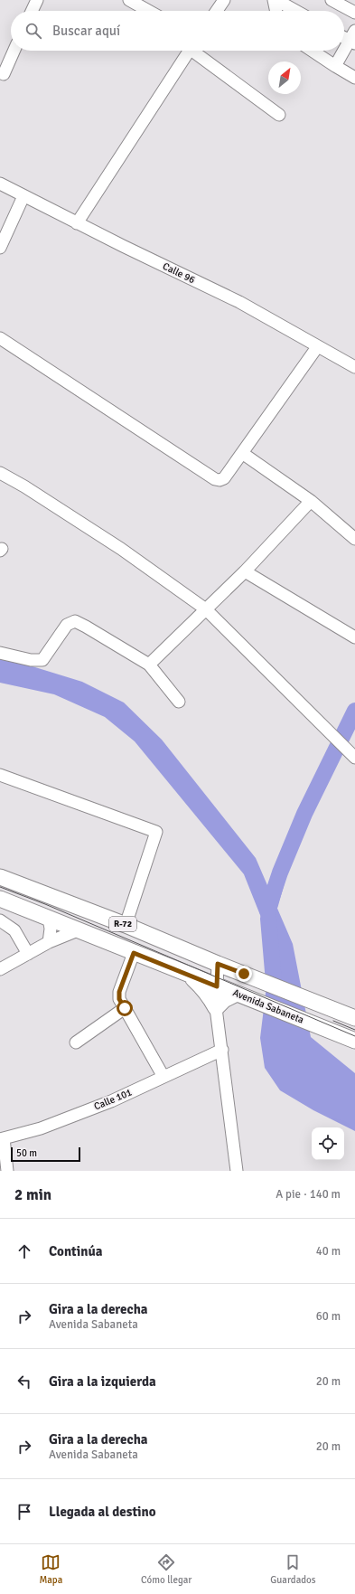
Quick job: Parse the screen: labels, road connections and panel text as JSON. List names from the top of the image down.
{
  "streets": {
    "main road": ["R-72", "Avenida Sabaneta"],
    "street": ["Calle 96", "Calle 101"]
  },
  "scale_bar": "50 m",
  "north": "top right",
  "page": {
    "search": "Buscar aquí",
    "scale": "50 m",
    "heading": ["2 min", "A pie · 140 m"],
    "list": [
      ["Continúa", "40 m"],
      ["Gira a la derecha", "Avenida Sabaneta", "60 m"],
      ["Gira a la izquierda", "20 m"],
      ["Gira a la derecha", "Avenida Sabaneta", "20 m"],
      "Llegada al destino"
    ],
    "nav": ["Mapa", "Cómo llegar", "Guardados"]
  }
}
